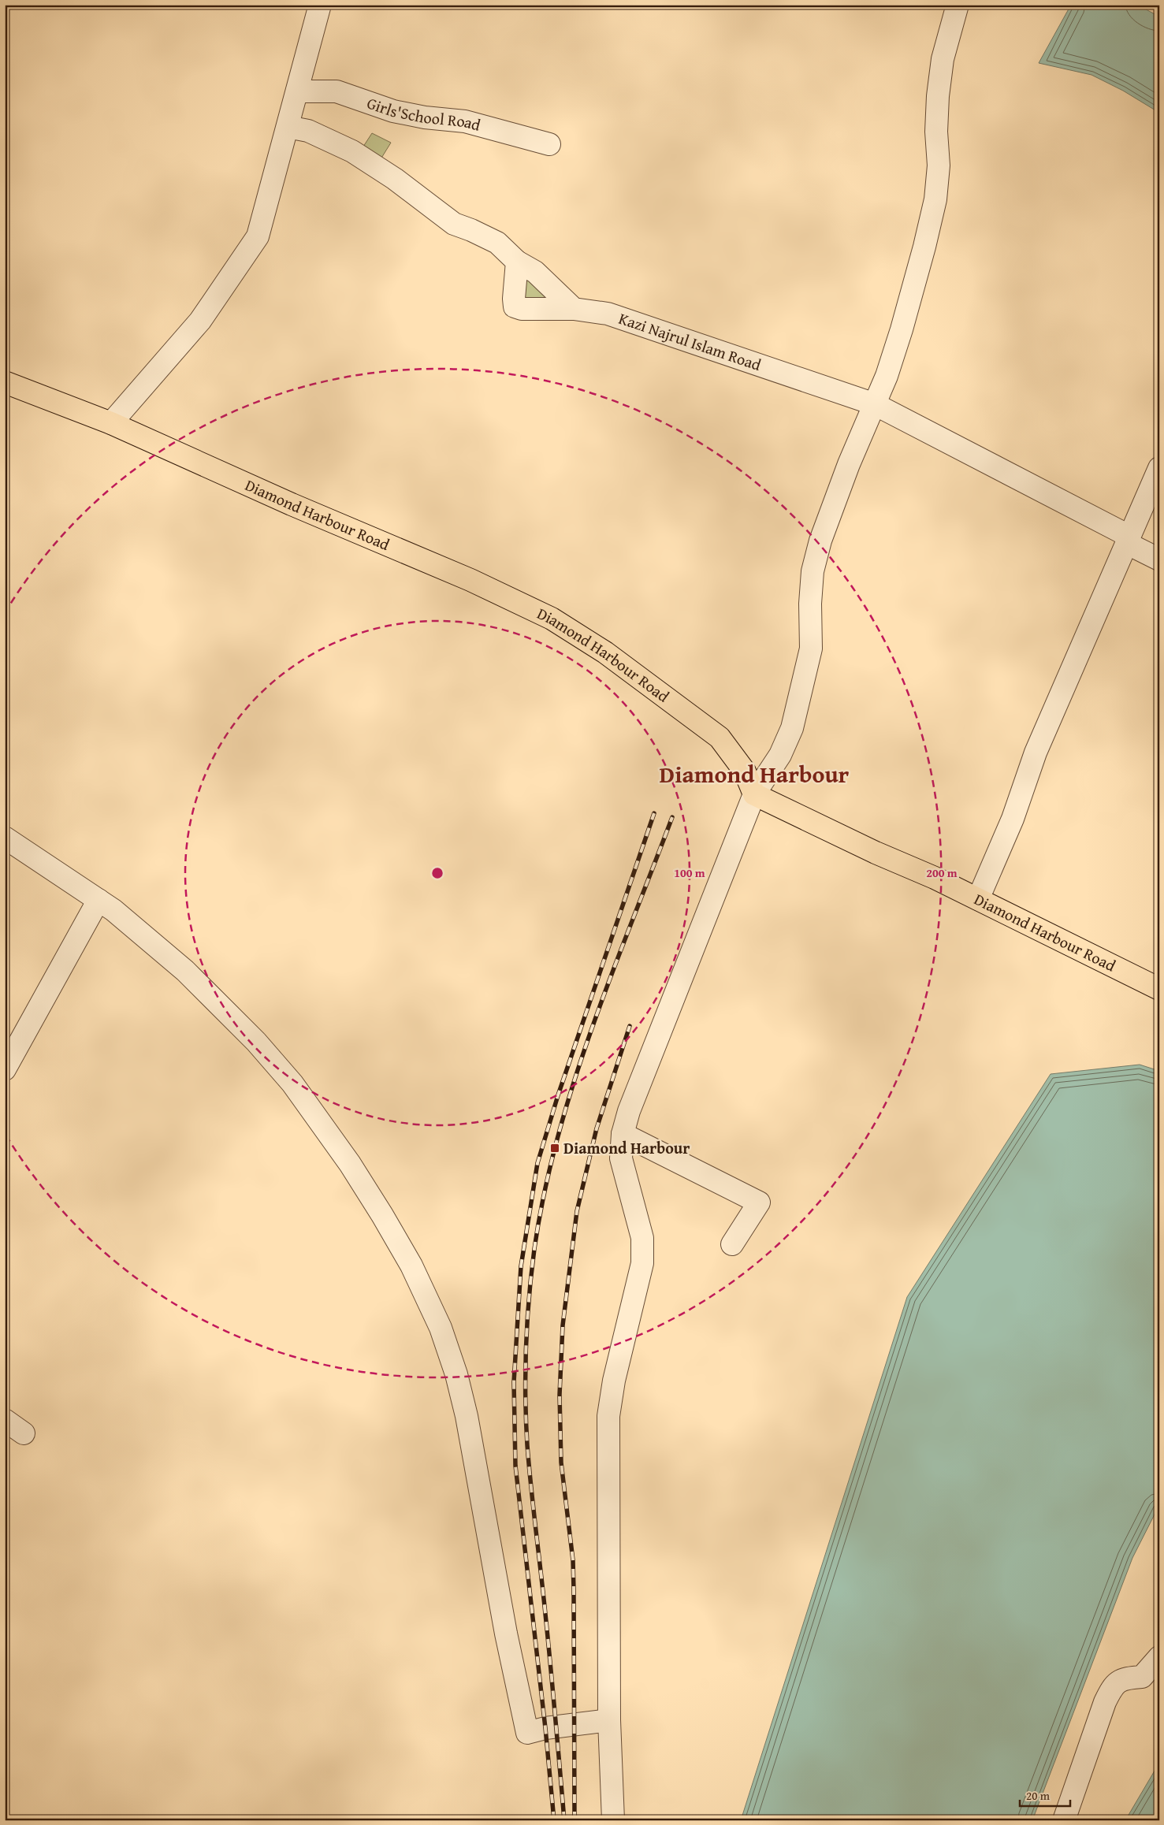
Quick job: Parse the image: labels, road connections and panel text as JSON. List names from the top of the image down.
{
  "streets": {
    "highway": ["Diamond Harbour Road"],
    "street": ["Girls'School Road", "Kazi Najrul Islam Road"]
  },
  "districts": ["Diamond Harbour"],
  "places": {
    "transit": ["Diamond Harbour"]
  },
  "scale_bar": "20 m",
  "rings": ["100 m", "200 m"]
}
